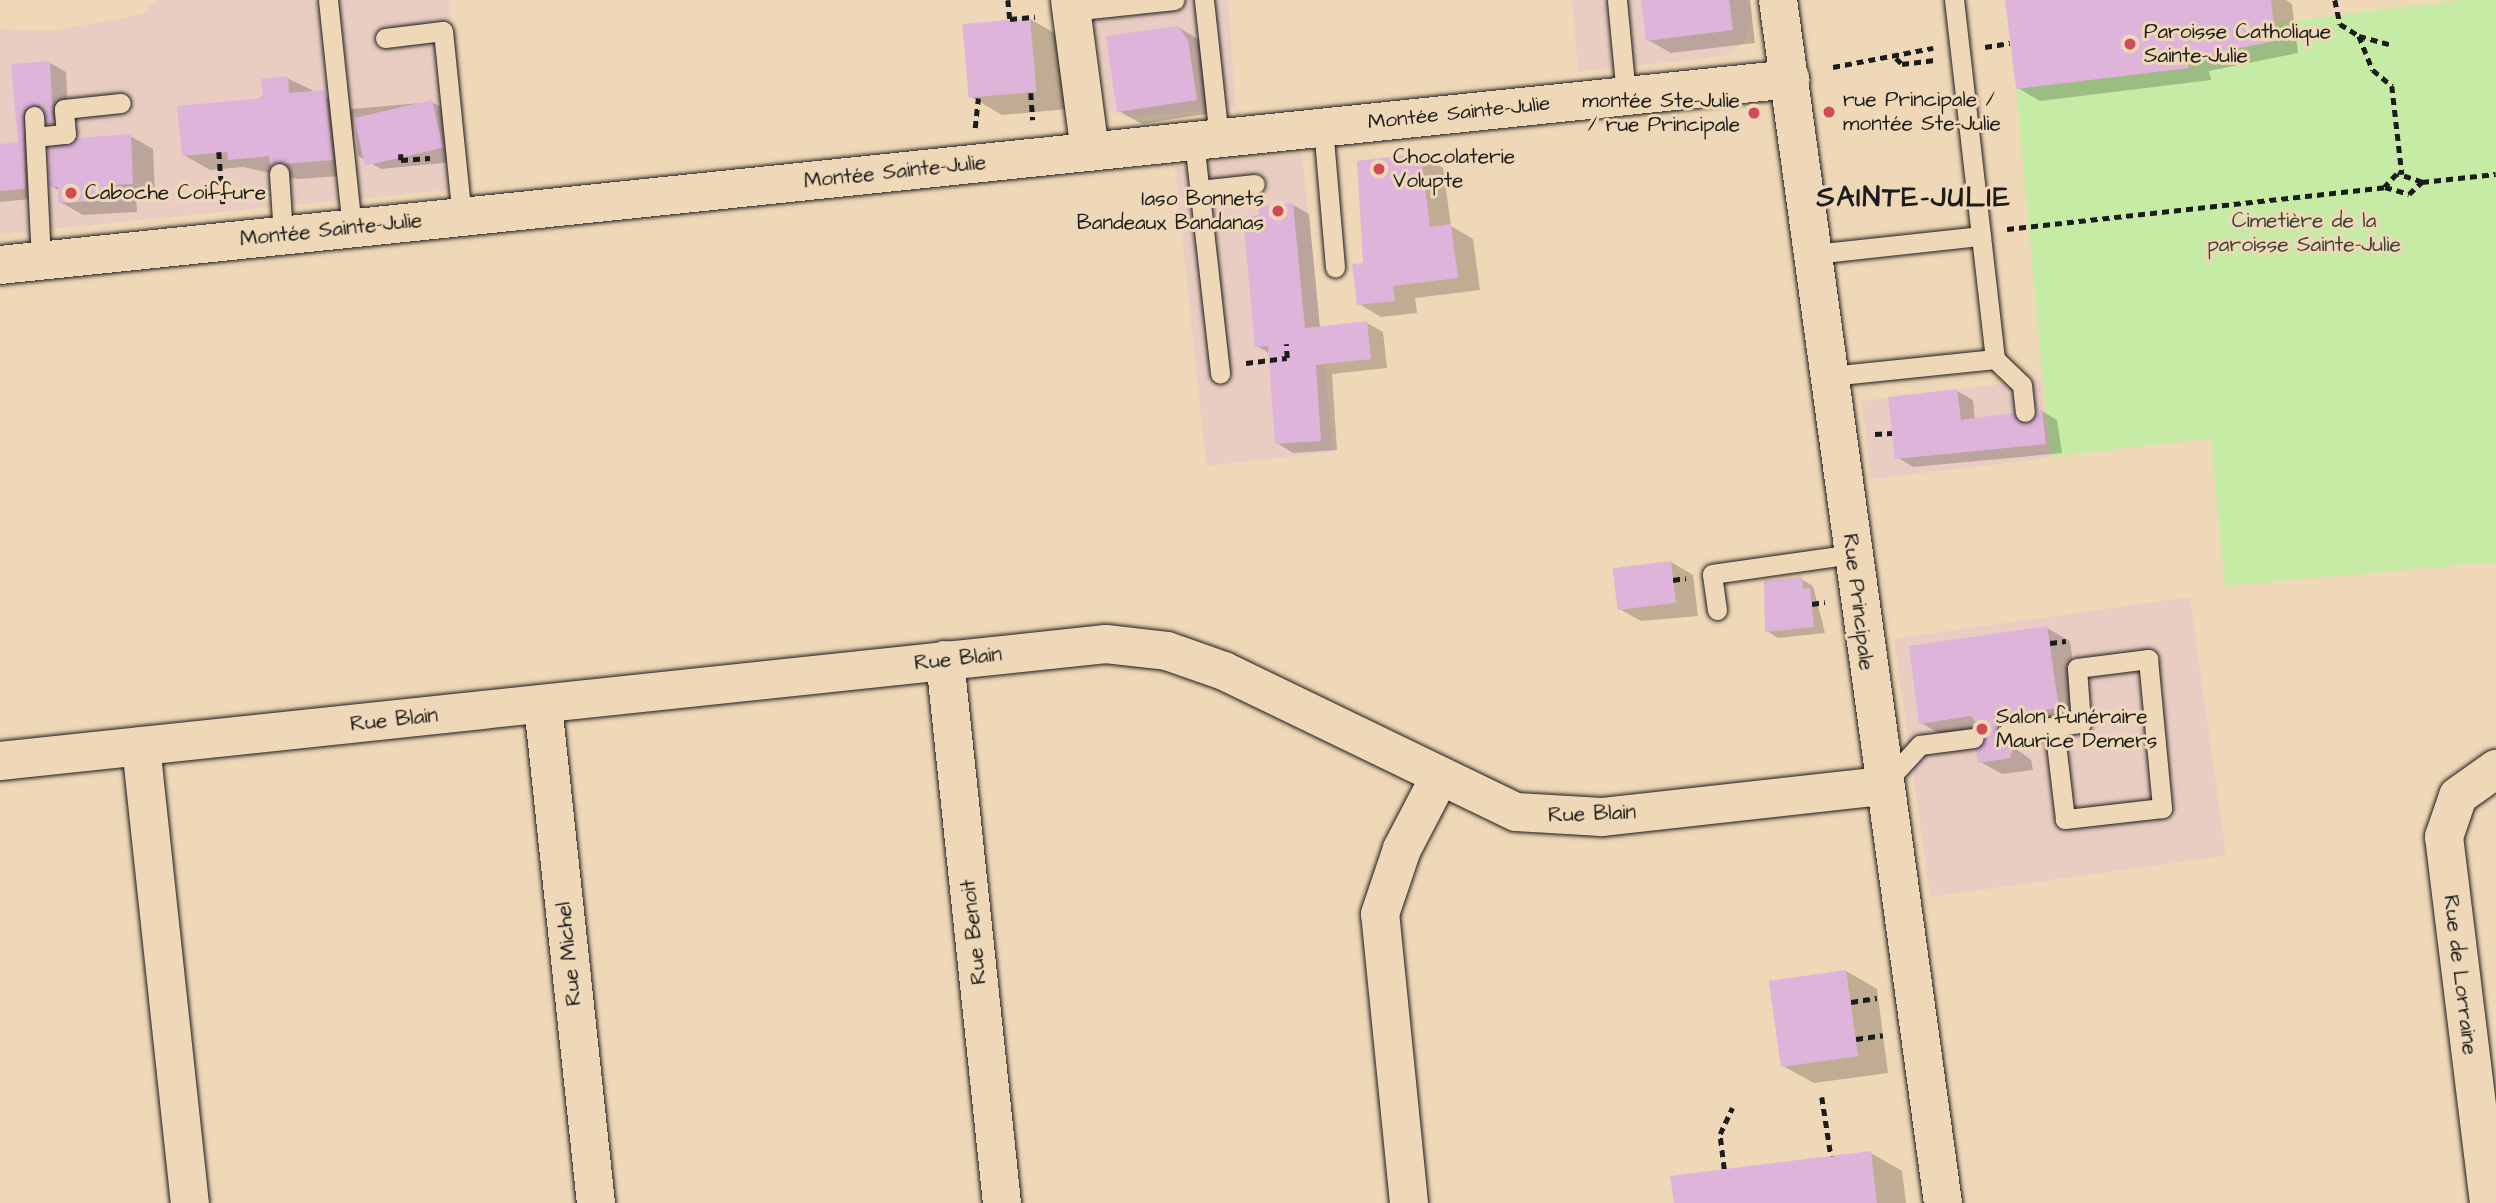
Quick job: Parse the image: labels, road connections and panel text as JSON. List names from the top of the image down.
{
  "streets": {
    "street": [
      "Montée Sainte-Julie",
      "Rue Principale",
      "Rue Blain",
      "Rue Benoit",
      "Rue Michel",
      "Rue de Lorraine"
    ]
  },
  "crossings": [
    ["Montée Sainte-Julie", "Rue Principale"],
    ["Rue Principale", "Rue Blain"],
    ["Rue Blain", "Rue Benoit"],
    ["Rue Blain", "Rue Michel"]
  ],
  "districts": ["SAINTE-JULIE"],
  "parks": ["Cimetière de la paroisse Sainte-Julie"],
  "places": [
    "Paroisse Catholique Sainte-Julie",
    "rue Principale / montée Ste-Julie",
    "montée Ste-Julie / rue Principale",
    "Chocolaterie Volupte",
    "Caboche Coiffure",
    "Iaso Bonnets Bandeaux Bandanas",
    "Salon funéraire Maurice Demers"
  ]
}
